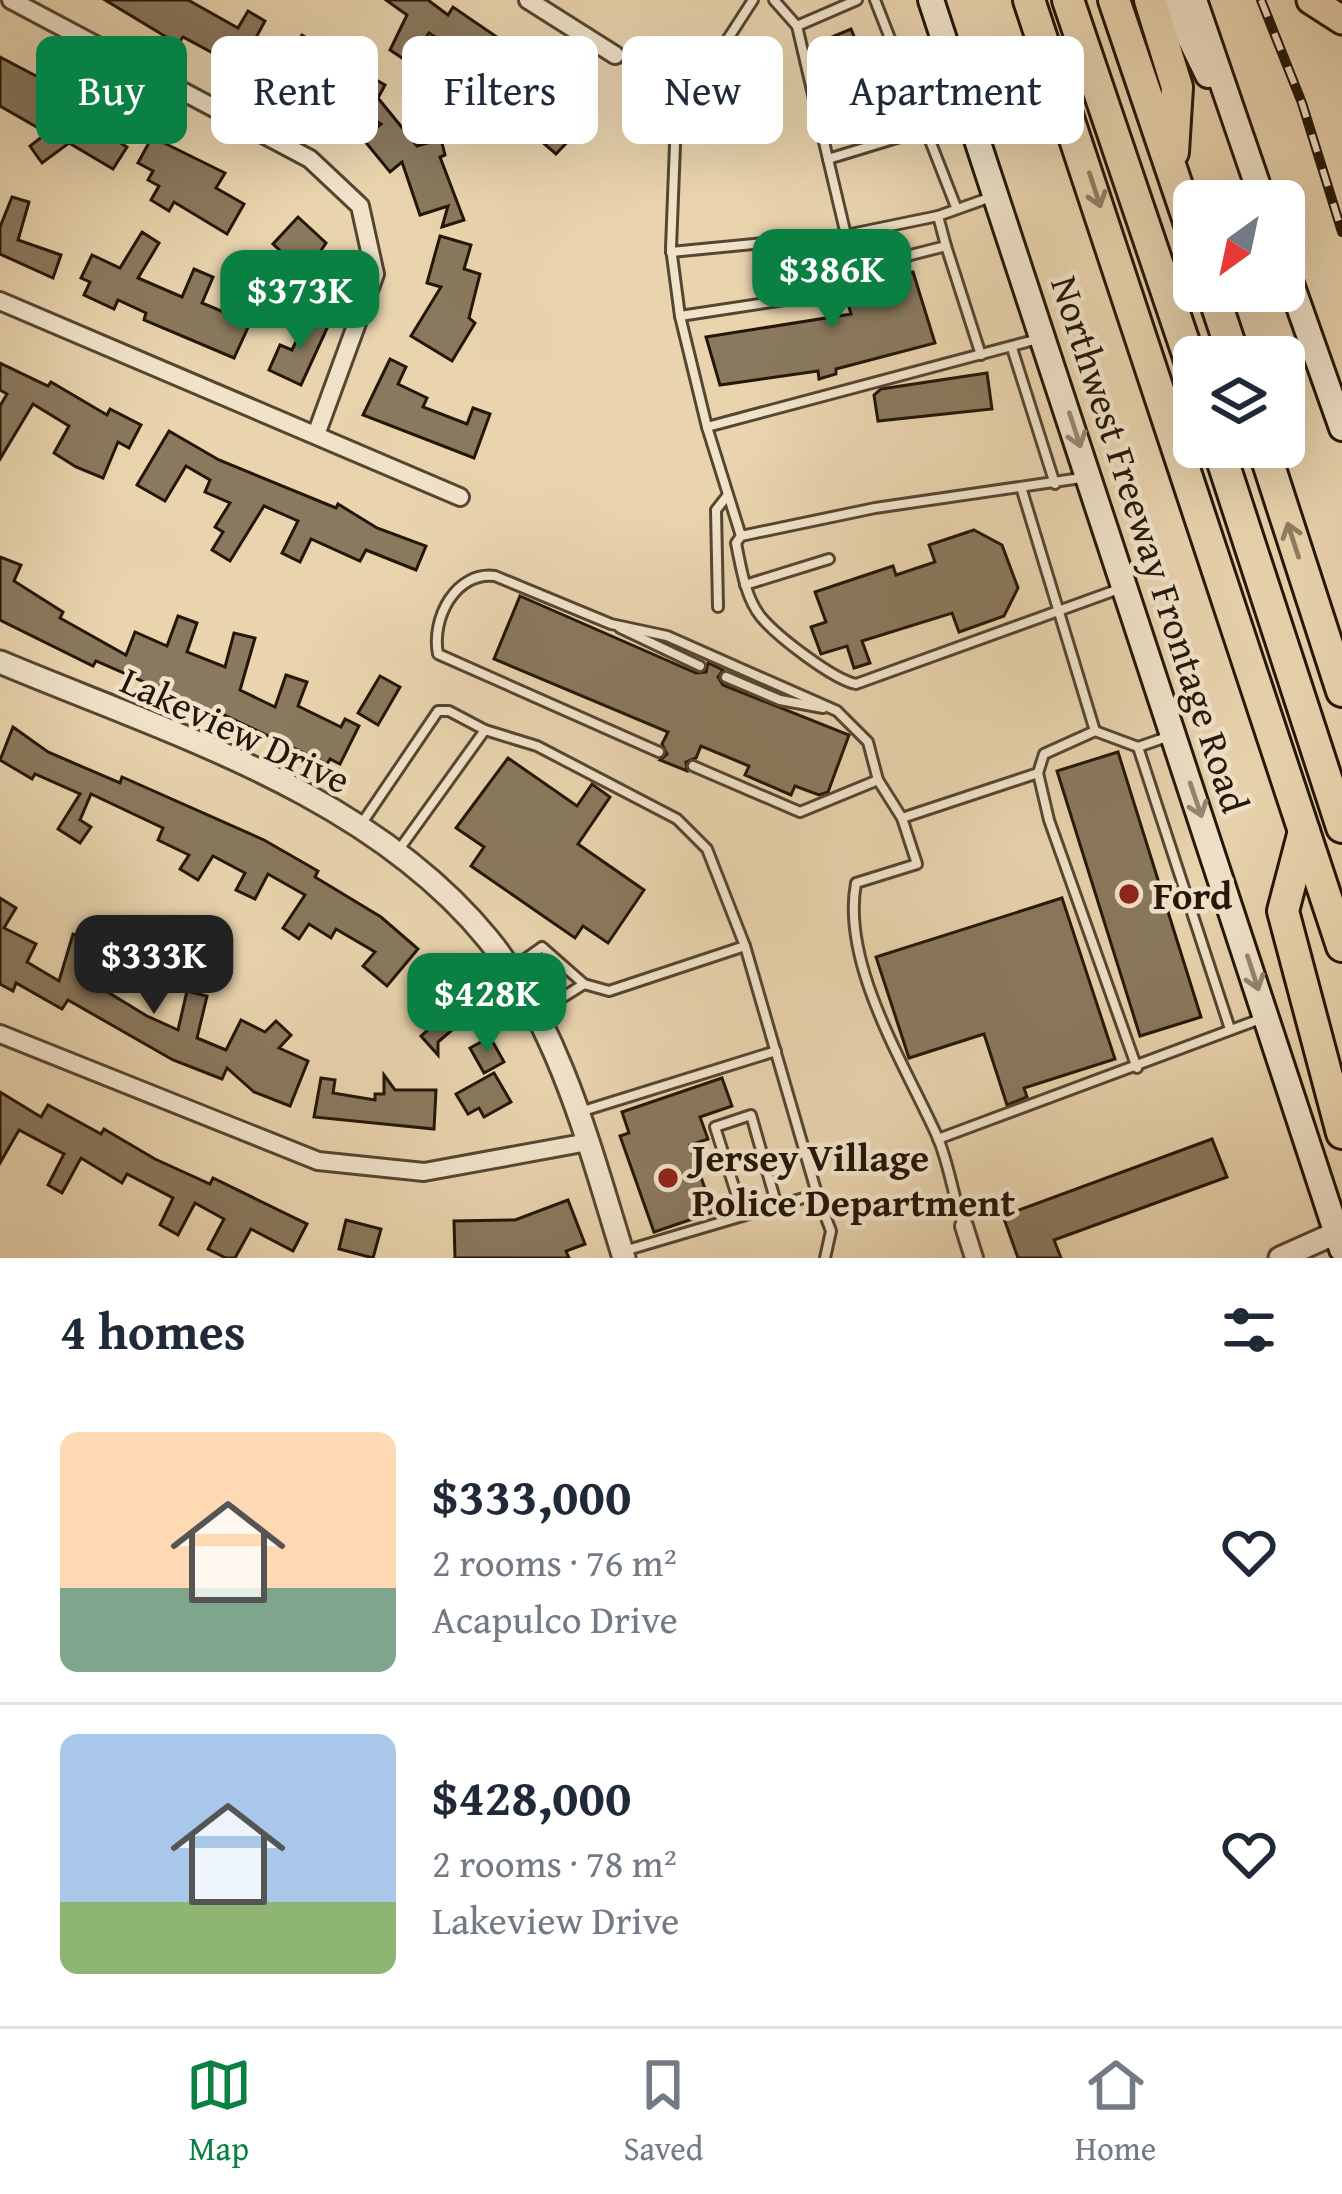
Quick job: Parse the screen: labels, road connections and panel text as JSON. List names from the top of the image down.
{
  "streets": {
    "main road": ["Northwest Freeway Frontage Road"],
    "street": ["Lakeview Drive"]
  },
  "places": ["Ford", "Jersey Village Police Department"],
  "north": "bottom left",
  "page": {
    "chip": [
      "Buy",
      "Rent",
      "Filters",
      "New",
      "Apartment"
    ],
    "price": [
      "$386K",
      "$373K",
      "$333K",
      "$428K"
    ],
    "heading": "4 homes",
    "list": [
      {
        "name": "$333,000",
        "note": "2 rooms · 76 m² · Acapulco Drive"
      },
      {
        "name": "$428,000",
        "note": "2 rooms · 78 m² · Lakeview Drive"
      }
    ],
    "tabs": ["Map", "Saved", "Home"]
  }
}
